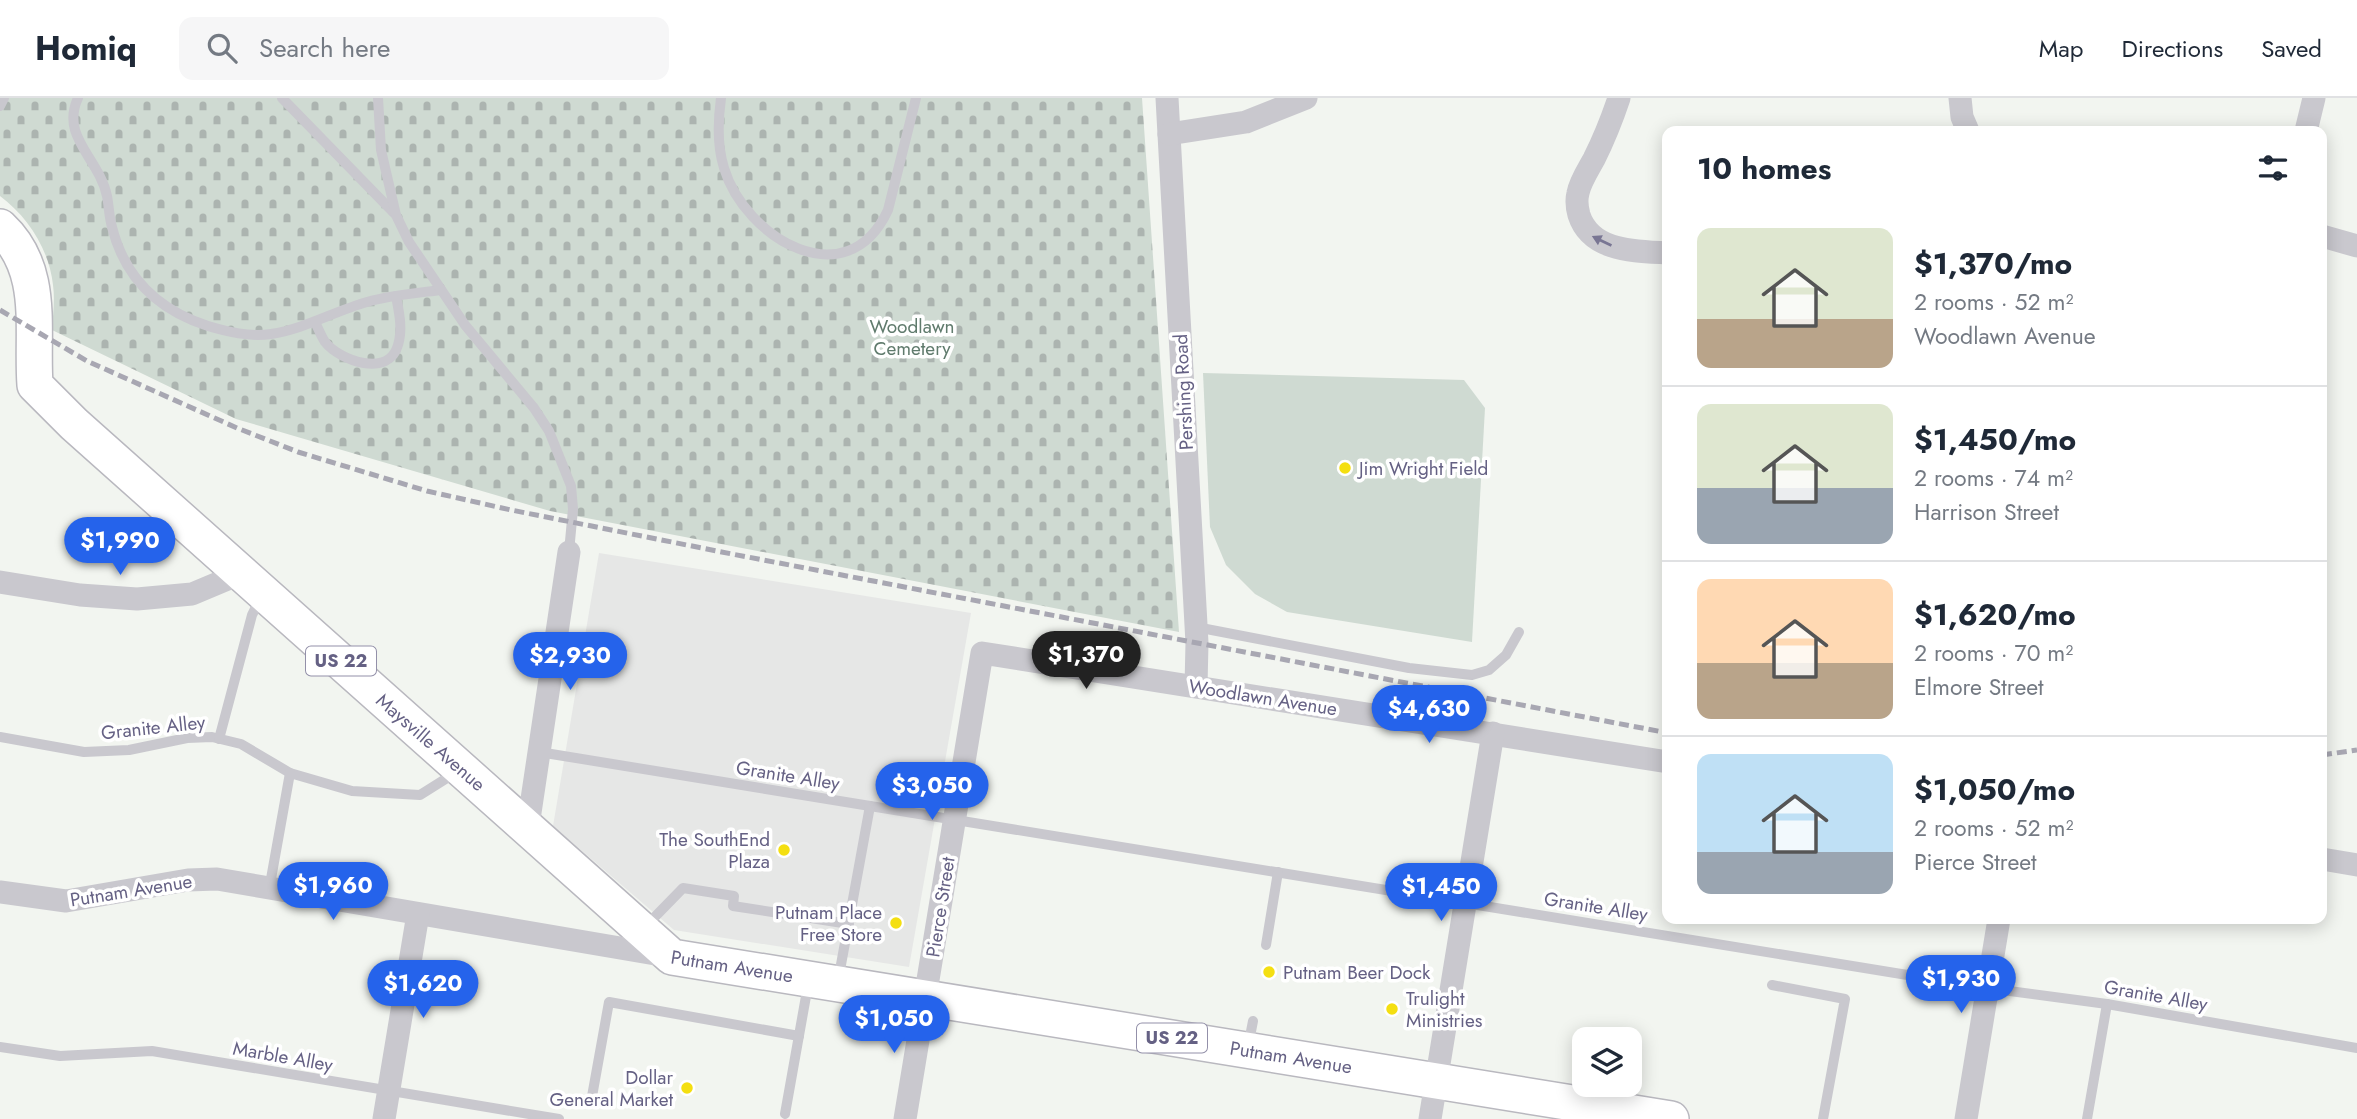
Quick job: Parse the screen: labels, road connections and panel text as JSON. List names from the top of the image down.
{
  "streets": {
    "main road": ["US 22", "Maysville Avenue", "Putnam Avenue"],
    "street": ["Pershing Road", "Woodlawn Avenue", "Pierce Street"],
    "lane": ["Granite Alley", "Marble Alley"]
  },
  "crossings": [
    ["Pershing Road", "Woodlawn Avenue"],
    ["Woodlawn Avenue", "Pierce Street"],
    ["Granite Alley", "Maysville Avenue"],
    ["Granite Alley", "Pierce Street"],
    ["Maysville Avenue", "Putnam Avenue"],
    ["Putnam Avenue", "Pierce Street"]
  ],
  "parks": ["Woodlawn Cemetery"],
  "places": [
    "Jim Wright Field",
    "The SouthEnd Plaza",
    "Putnam Place Free Store",
    "Putnam Beer Dock",
    "Trulight Ministries",
    "Dollar General Market"
  ],
  "page": {
    "header": "Homiq",
    "search": "Search here",
    "nav": ["Map", "Directions", "Saved"],
    "heading": "10 homes",
    "list": [
      {
        "name": "$1,370/mo",
        "note": "2 rooms · 52 m² · Woodlawn Avenue"
      },
      {
        "name": "$1,450/mo",
        "note": "2 rooms · 74 m² · Harrison Street"
      },
      {
        "name": "$1,620/mo",
        "note": "2 rooms · 70 m² · Elmore Street"
      },
      {
        "name": "$1,050/mo",
        "note": "2 rooms · 52 m² · Pierce Street"
      }
    ],
    "price": [
      "$1,990",
      "$1,370",
      "$2,930",
      "$4,630",
      "$3,050",
      "$1,960",
      "$1,450",
      "$1,930",
      "$1,620",
      "$1,050"
    ]
  }
}
